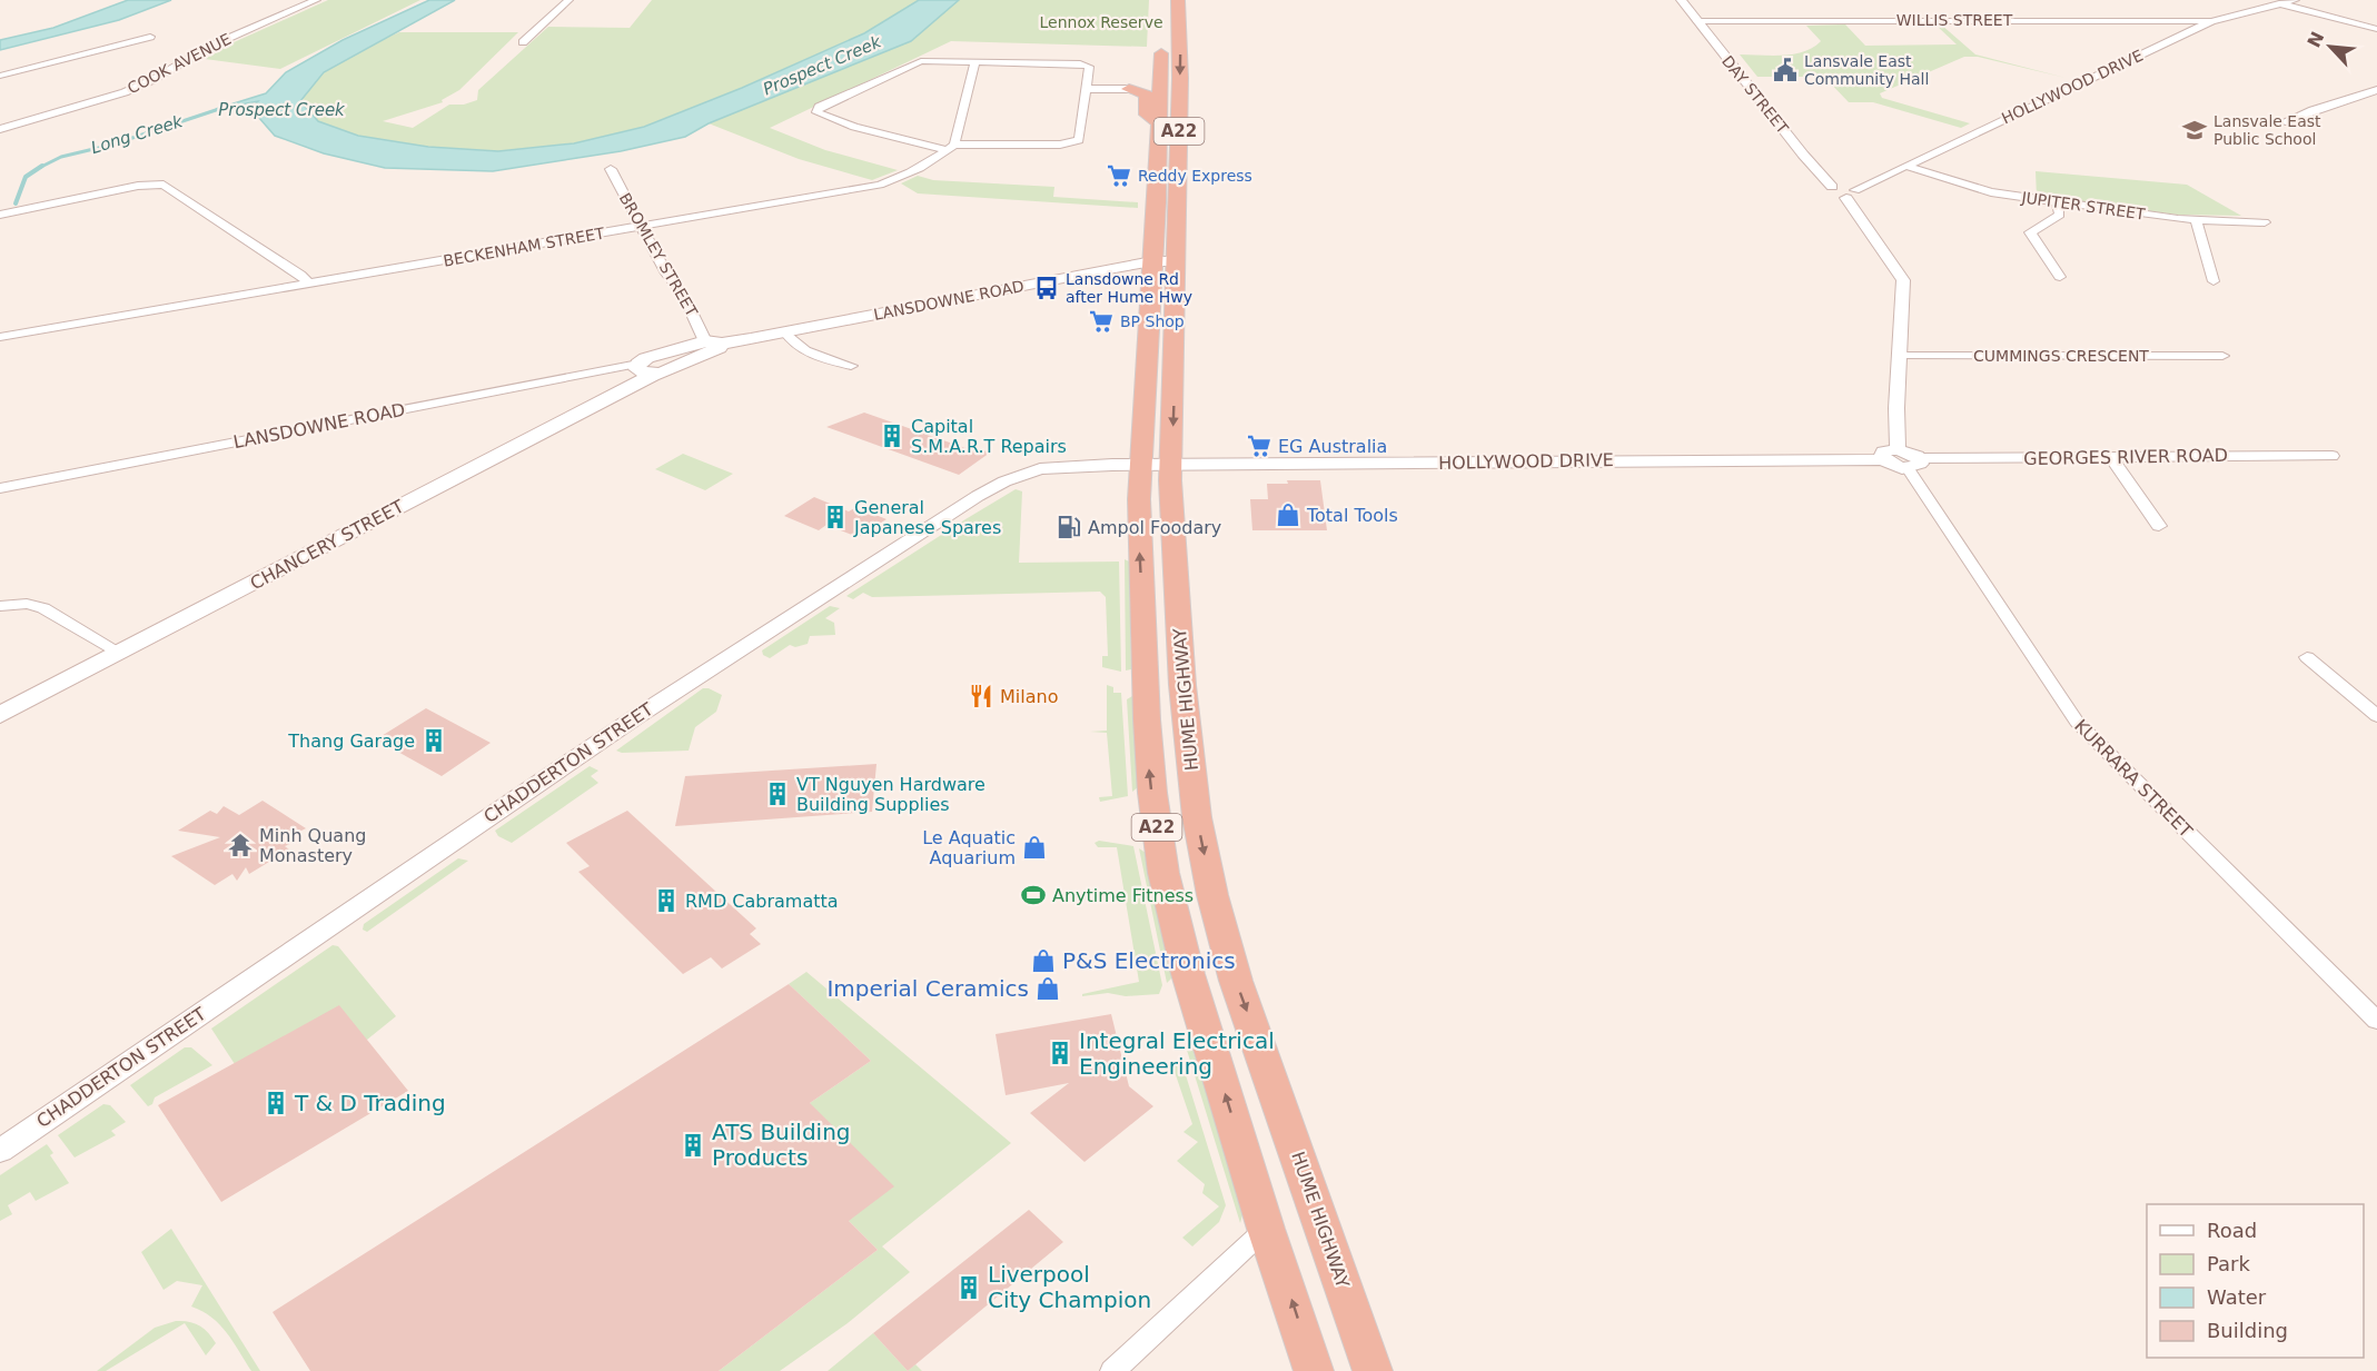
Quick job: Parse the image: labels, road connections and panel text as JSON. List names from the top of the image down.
{
  "streets": {
    "highway": ["A22", "HUME HIGHWAY"],
    "main road": ["LANSDOWNE ROAD", "CHANCERY STREET"],
    "street": [
      "WILLIS STREET",
      "COOK AVENUE",
      "HOLLYWOOD DRIVE",
      "DAY STREET",
      "JUPITER STREET",
      "BECKENHAM STREET",
      "BROMLEY STREET",
      "CUMMINGS CRESCENT",
      "GEORGES RIVER ROAD",
      "CHADDERTON STREET",
      "KURRARA STREET"
    ]
  },
  "crossings": [
    ["WILLIS STREET", "HOLLYWOOD DRIVE"],
    ["WILLIS STREET", "DAY STREET"],
    ["HOLLYWOOD DRIVE", "DAY STREET"],
    ["HOLLYWOOD DRIVE", "JUPITER STREET"],
    ["HOLLYWOOD DRIVE", "HUME HIGHWAY"],
    ["HOLLYWOOD DRIVE", "CHADDERTON STREET"],
    ["BECKENHAM STREET", "BROMLEY STREET"],
    ["BROMLEY STREET", "LANSDOWNE ROAD"],
    ["BROMLEY STREET", "CHANCERY STREET"],
    ["LANSDOWNE ROAD", "CHANCERY STREET"],
    ["LANSDOWNE ROAD", "HUME HIGHWAY"],
    ["GEORGES RIVER ROAD", "KURRARA STREET"],
    ["HUME HIGHWAY", "CHADDERTON STREET"]
  ],
  "water": ["Prospect Creek", "Long Creek"],
  "parks": ["Lennox Reserve"],
  "places": {
    "public building": ["Lansvale East Community Hall"],
    "school or university": ["Lansvale East Public School"],
    "supermarket": ["Reddy Express", "BP Shop", "EG Australia"],
    "bus stop": ["Lansdowne Rd after Hume Hwy"],
    "building": [
      "Capital S.M.A.R.T Repairs",
      "General Japanese Spares",
      "Thang Garage",
      "VT Nguyen Hardware Building Supplies",
      "RMD Cabramatta",
      "Integral Electrical Engineering",
      "T & D Trading",
      "ATS Building Products",
      "Liverpool City Champion"
    ],
    "shop": [
      "Total Tools",
      "Le Aquatic Aquarium",
      "P&S Electronics",
      "Imperial Ceramics"
    ],
    "fuel station": ["Ampol Foodary"],
    "restaurant": ["Milano"],
    "temple": ["Minh Quang Monastery"],
    "sports": ["Anytime Fitness"]
  },
  "legend": [
    "Road",
    "Park",
    "Water",
    "Building"
  ],
  "north": "top left"
}
